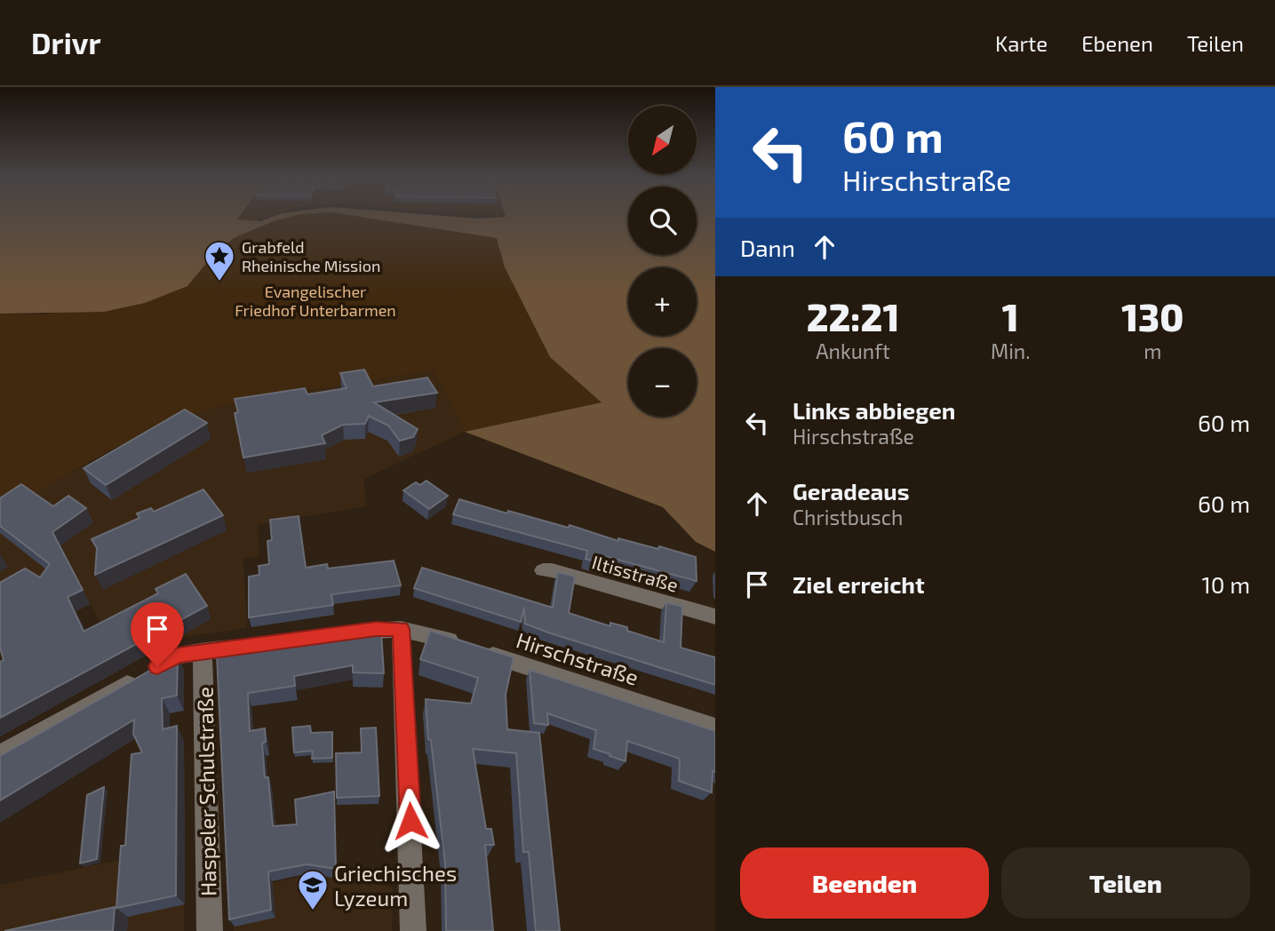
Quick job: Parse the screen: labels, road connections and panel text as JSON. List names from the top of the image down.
{
  "streets": {
    "street": ["Iltisstraße", "Hirschstraße", "Haspeler Schulstraße"]
  },
  "parks": ["Evangelischer Friedhof Unterbarmen"],
  "places": {
    "place": ["Grabfeld Rheinische Mission"],
    "school or university": ["Griechisches Lyzeum"]
  },
  "north": "bottom left",
  "page": {
    "header": "Drivr",
    "nav": ["Karte", "Ebenen", "Teilen"],
    "turn": ["60 m", "Hirschstraße"],
    "map_buttons": ["+", "−"],
    "then": "Dann",
    "eta": [
      "22:21",
      "Ankunft",
      "1",
      "Min.",
      "130",
      "m"
    ],
    "list": [
      {
        "name": "Links abbiegen",
        "note": "Hirschstraße",
        "value": "60 m"
      },
      {
        "name": "Geradeaus",
        "note": "Christbusch",
        "value": "60 m"
      },
      {
        "name": "Ziel erreicht",
        "value": "10 m"
      }
    ],
    "buttons": ["Beenden", "Teilen"]
  }
}
